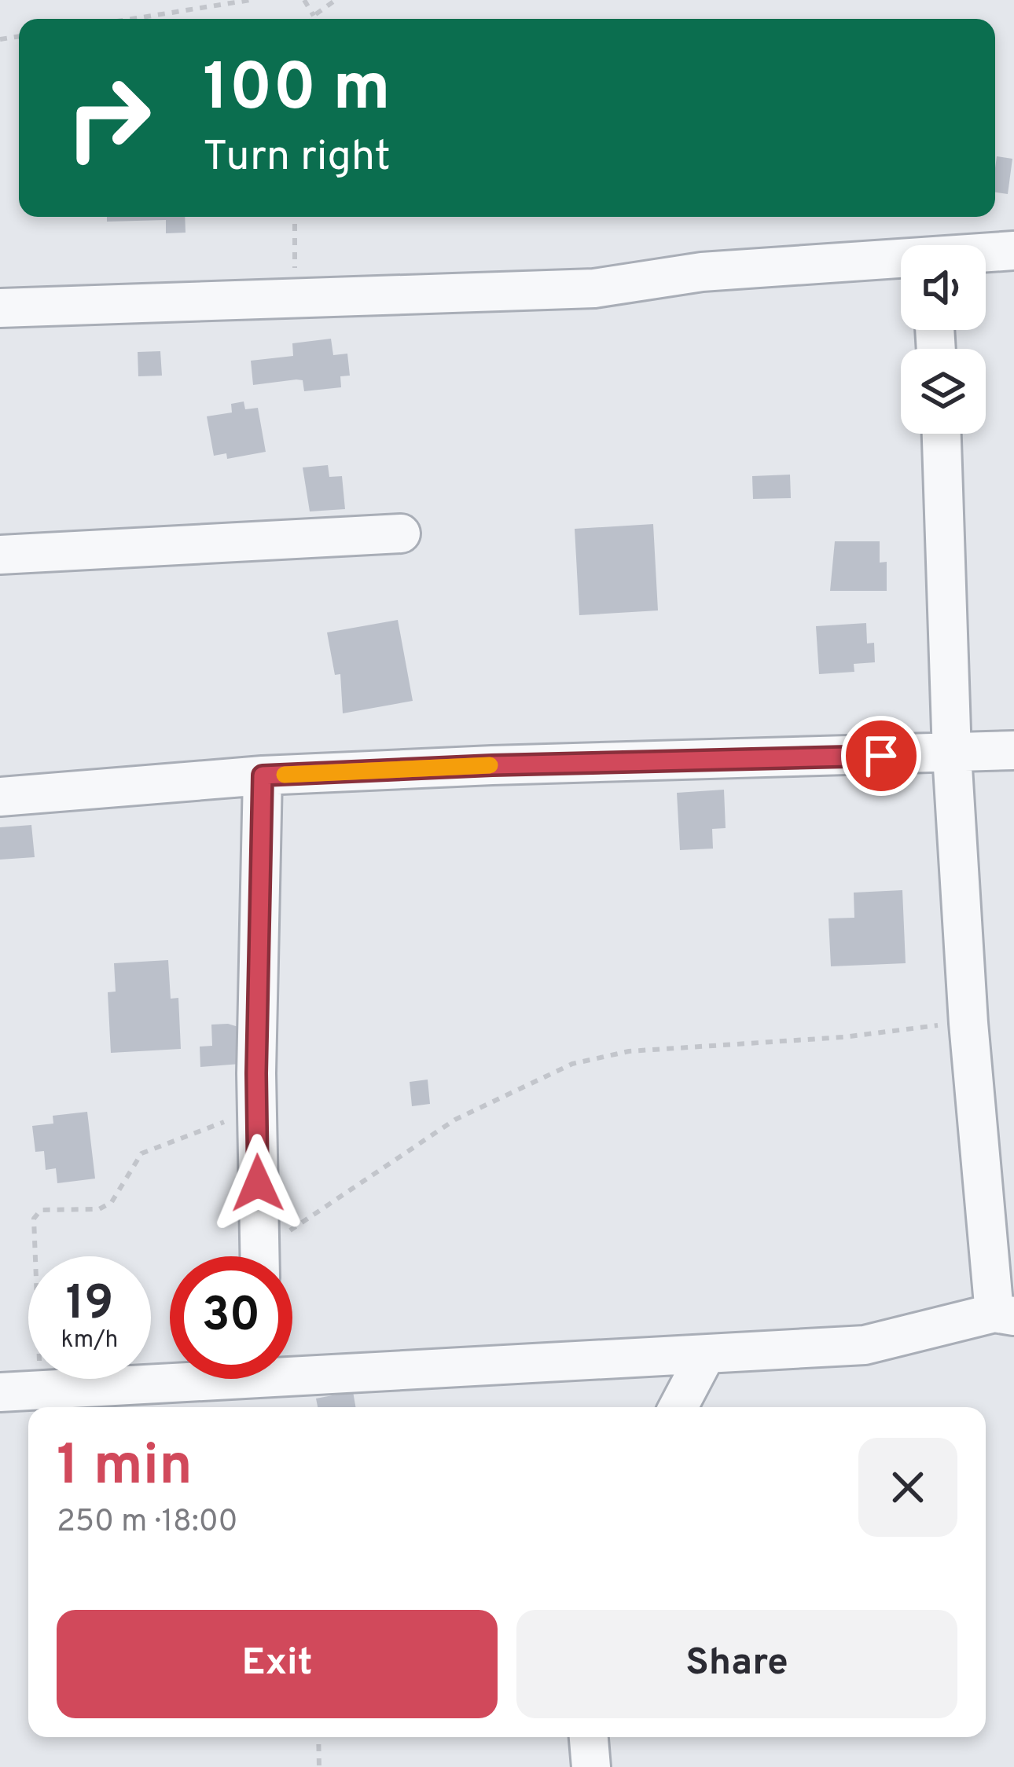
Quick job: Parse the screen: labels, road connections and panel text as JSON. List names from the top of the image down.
{
  "page": {
    "turn": ["100 m", "Turn right"],
    "speed": "19 km/h",
    "limit": "30",
    "heading": ["1 min", "250 m · 18:00"],
    "buttons": ["Exit", "Share"]
  }
}
